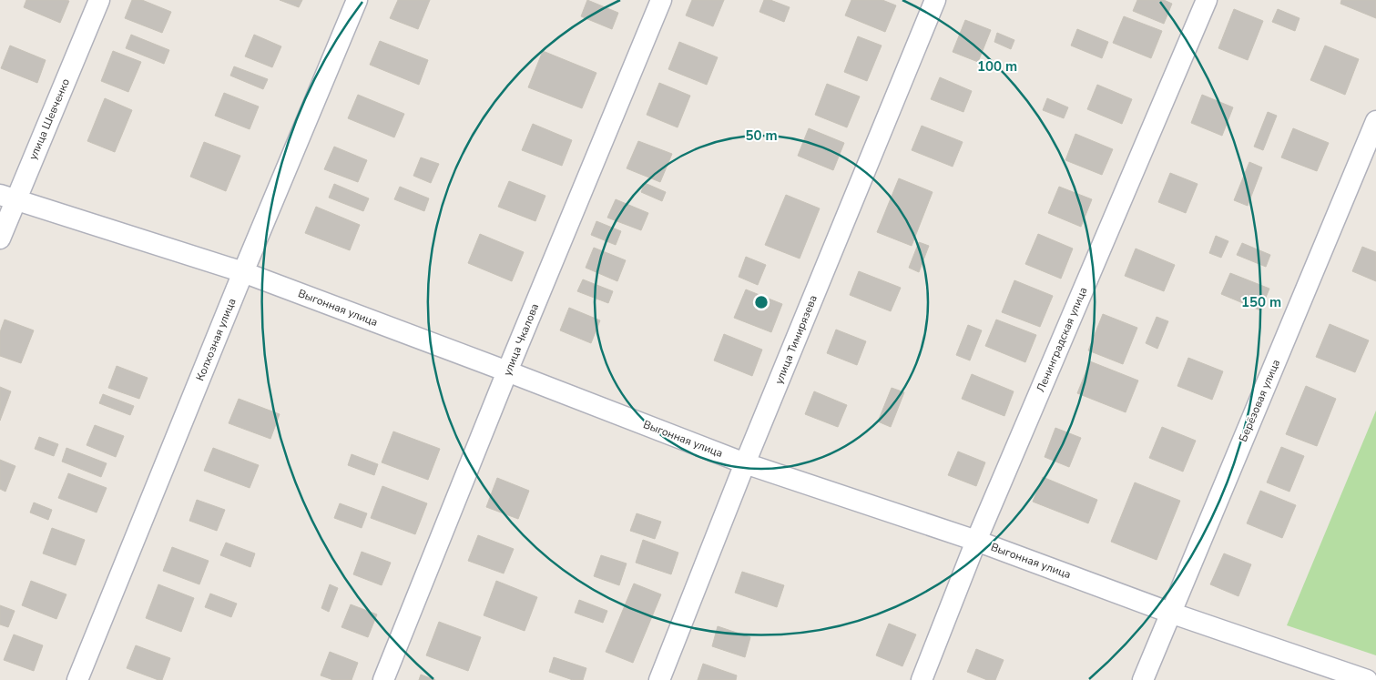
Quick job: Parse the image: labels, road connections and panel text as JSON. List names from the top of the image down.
{
  "streets": {
    "street": [
      "улица Шевченко",
      "Выгонная улица",
      "Колхозная улица",
      "улица Чкалова",
      "улица Тимирязева",
      "Ленинградская улица",
      "Берёзовая улица"
    ]
  },
  "crossings": [
    ["улица Шевченко", "Выгонная улица"],
    ["Выгонная улица", "Колхозная улица"],
    ["Выгонная улица", "улица Чкалова"],
    ["Выгонная улица", "улица Тимирязева"],
    ["Выгонная улица", "Ленинградская улица"],
    ["Выгонная улица", "Берёзовая улица"]
  ],
  "rings": ["100 m", "50 m", "150 m"]
}
